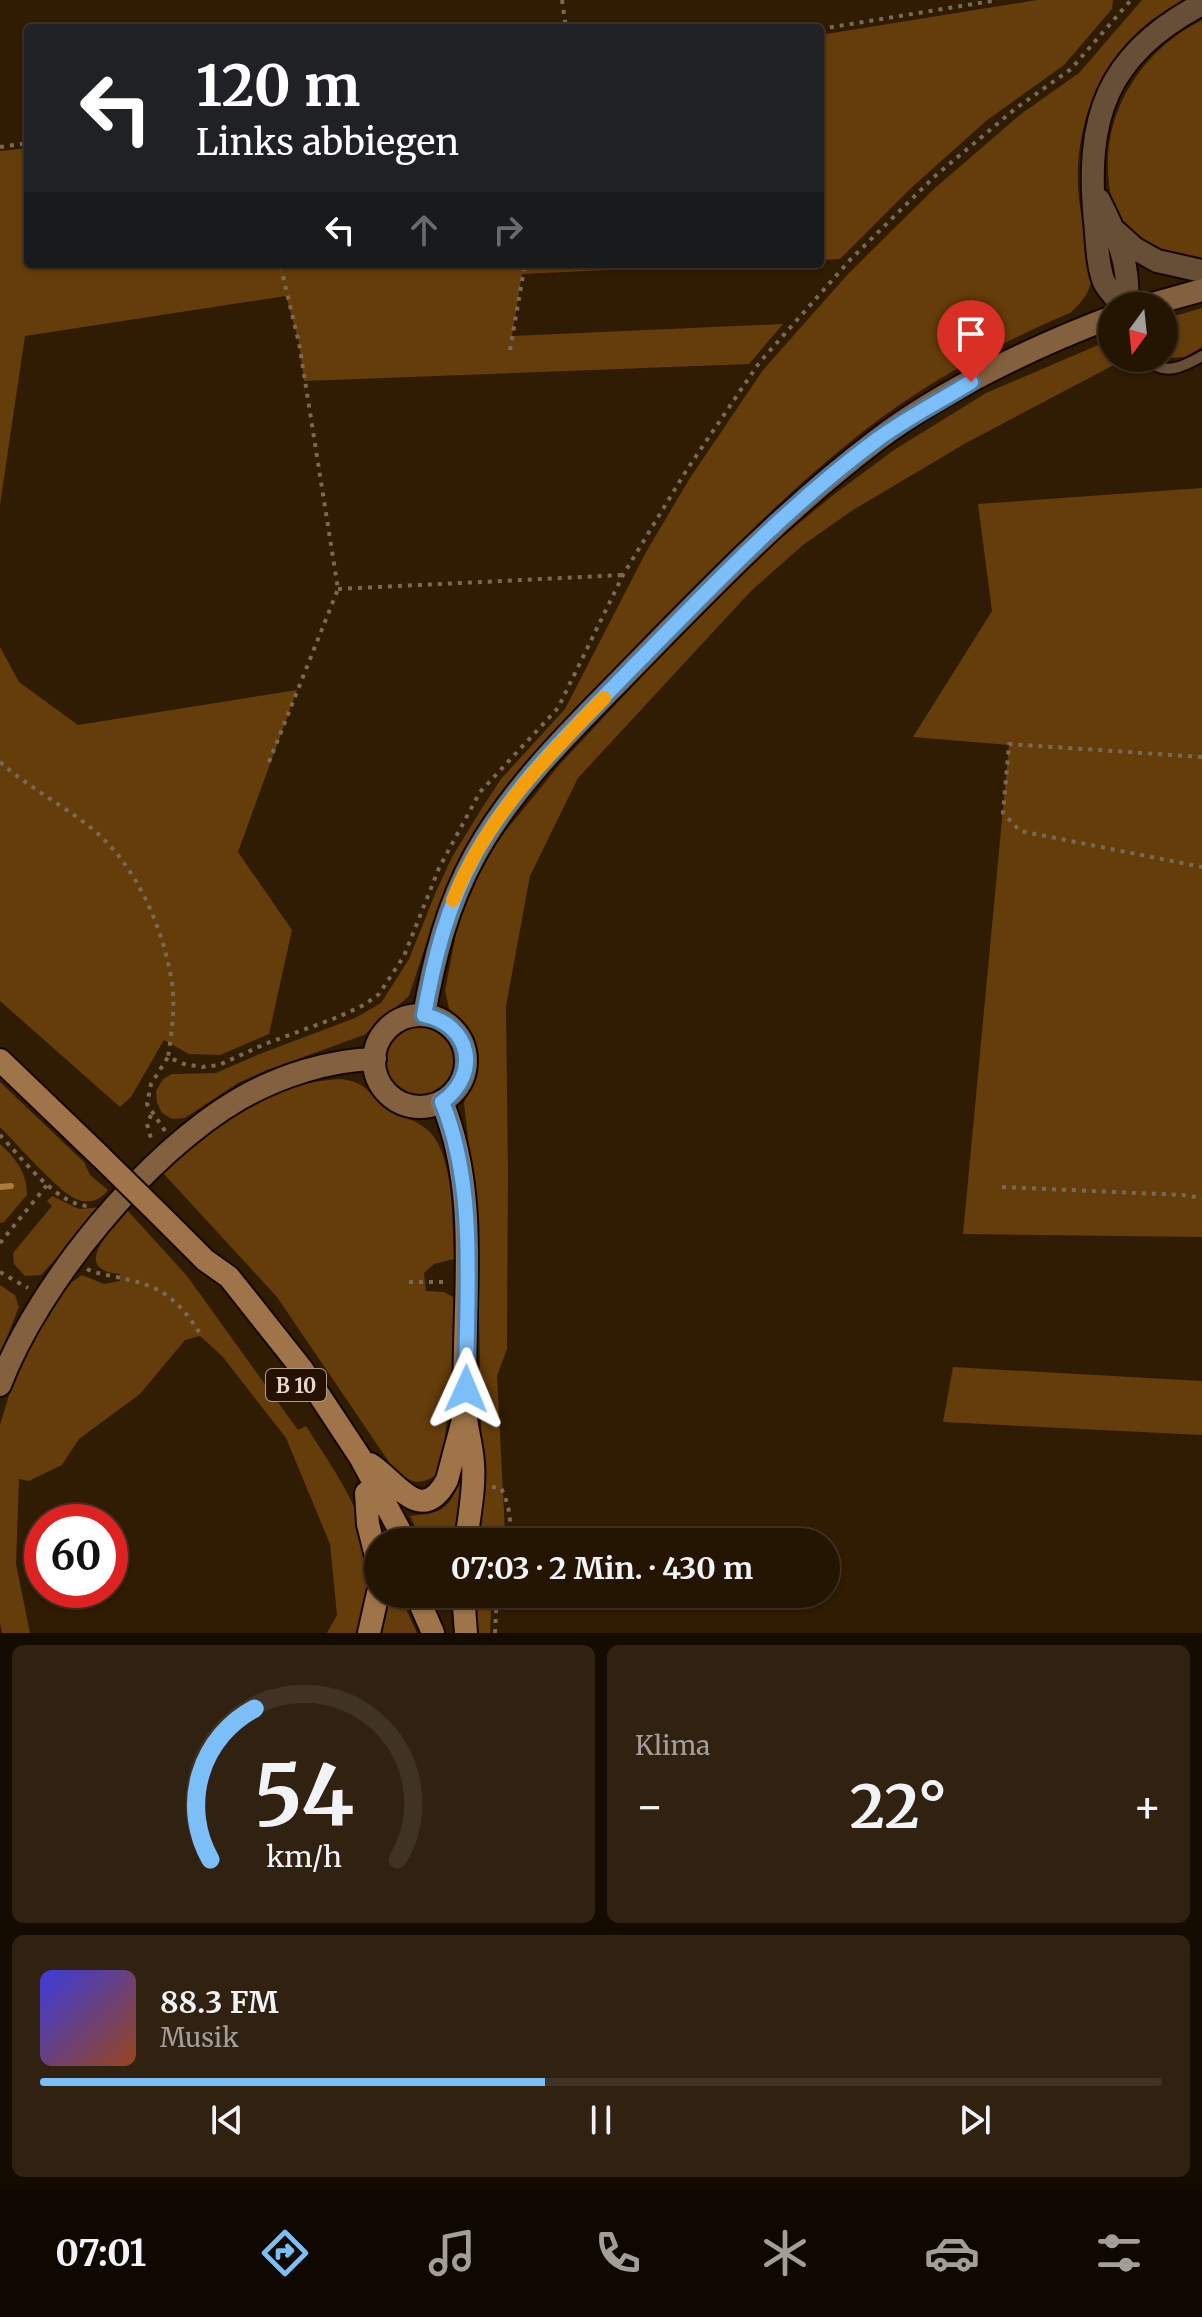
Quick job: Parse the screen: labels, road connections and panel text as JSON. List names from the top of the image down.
{
  "streets": {
    "main road": ["B 10"]
  },
  "north": "bottom",
  "page": {
    "turn": ["120 m", "Links abbiegen"],
    "limit": "60",
    "trip": "07:03 · 2 Min. · 430 m",
    "tile": "Klima",
    "heat": ["−", "22°", "+"],
    "song": ["88.3 FM", "Musik"],
    "tabs": "07:01",
    "gauge": ["54", "km/h"]
  }
}
